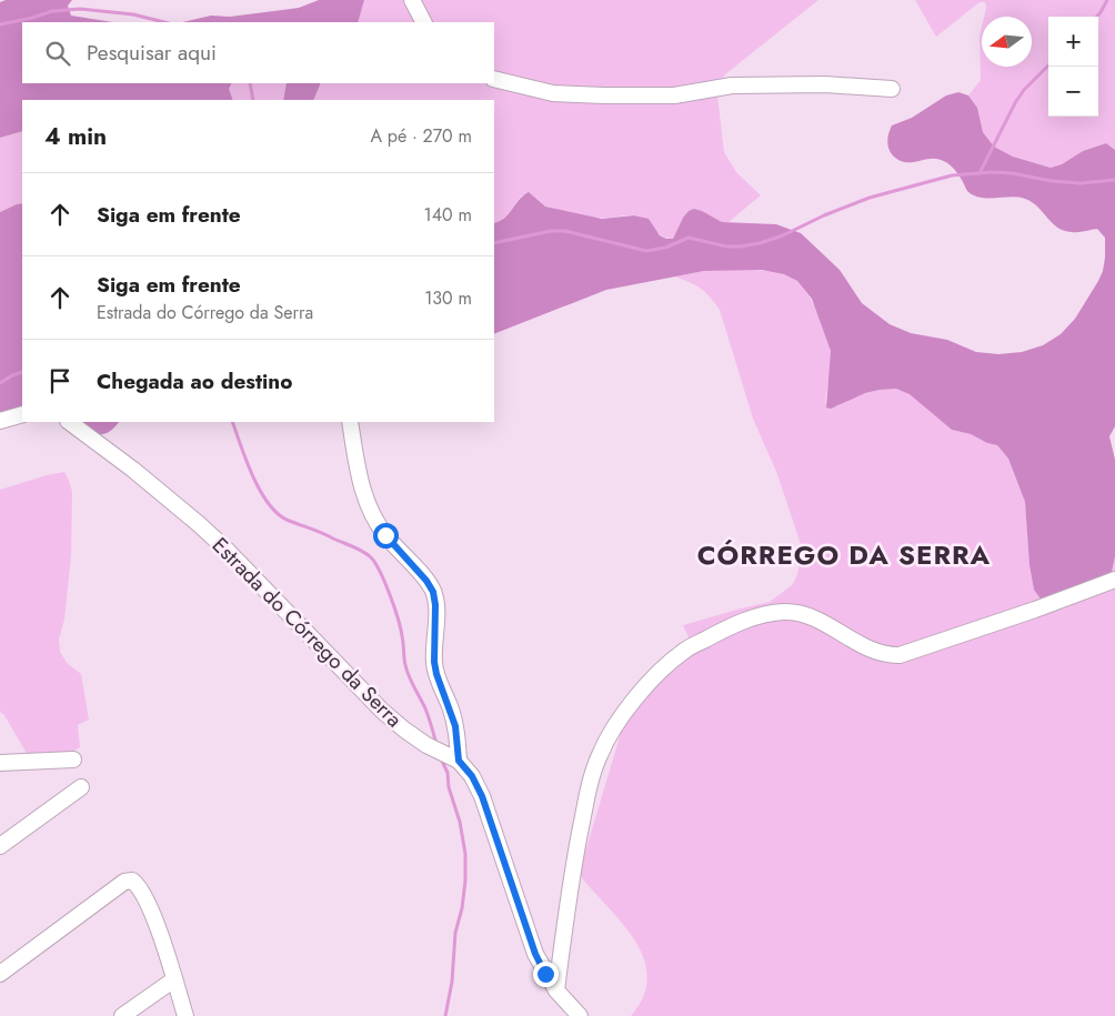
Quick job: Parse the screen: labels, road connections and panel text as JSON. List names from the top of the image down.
{
  "streets": {
    "street": ["Estrada do Córrego da Serra"]
  },
  "districts": ["CÓRREGO DA SERRA"],
  "north": "left",
  "page": {
    "map_buttons": ["+", "−"],
    "search": "Pesquisar aqui",
    "heading": ["4 min", "A pé · 270 m"],
    "list": [
      ["Siga em frente", "140 m"],
      ["Siga em frente", "Estrada do Córrego da Serra", "130 m"],
      "Chegada ao destino"
    ]
  }
}
